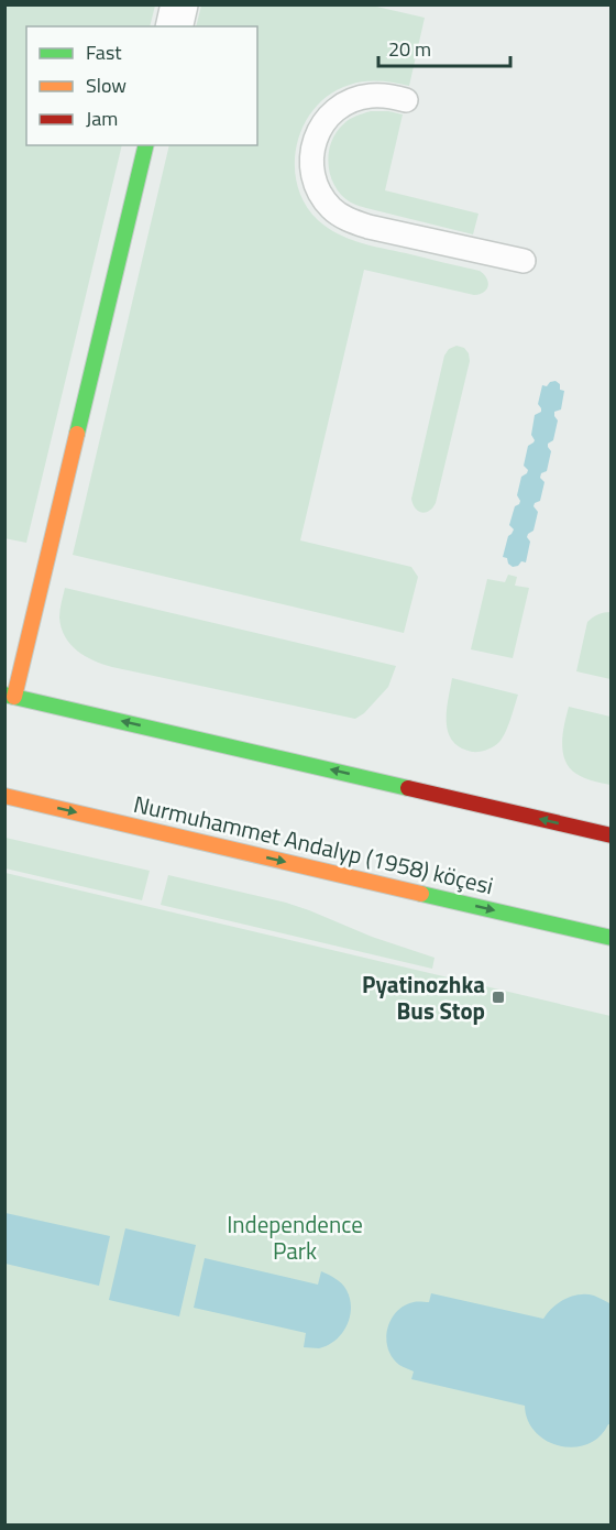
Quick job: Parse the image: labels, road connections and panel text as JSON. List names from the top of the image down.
{
  "streets": {
    "main road": ["Nurmuhammet Andalyp (1958) köçesi"]
  },
  "parks": ["Independence Park"],
  "places": {
    "transit": ["Pyatinozhka Bus Stop"]
  },
  "legend": ["Fast", "Slow", "Jam"],
  "scale_bar": "20 m"
}
